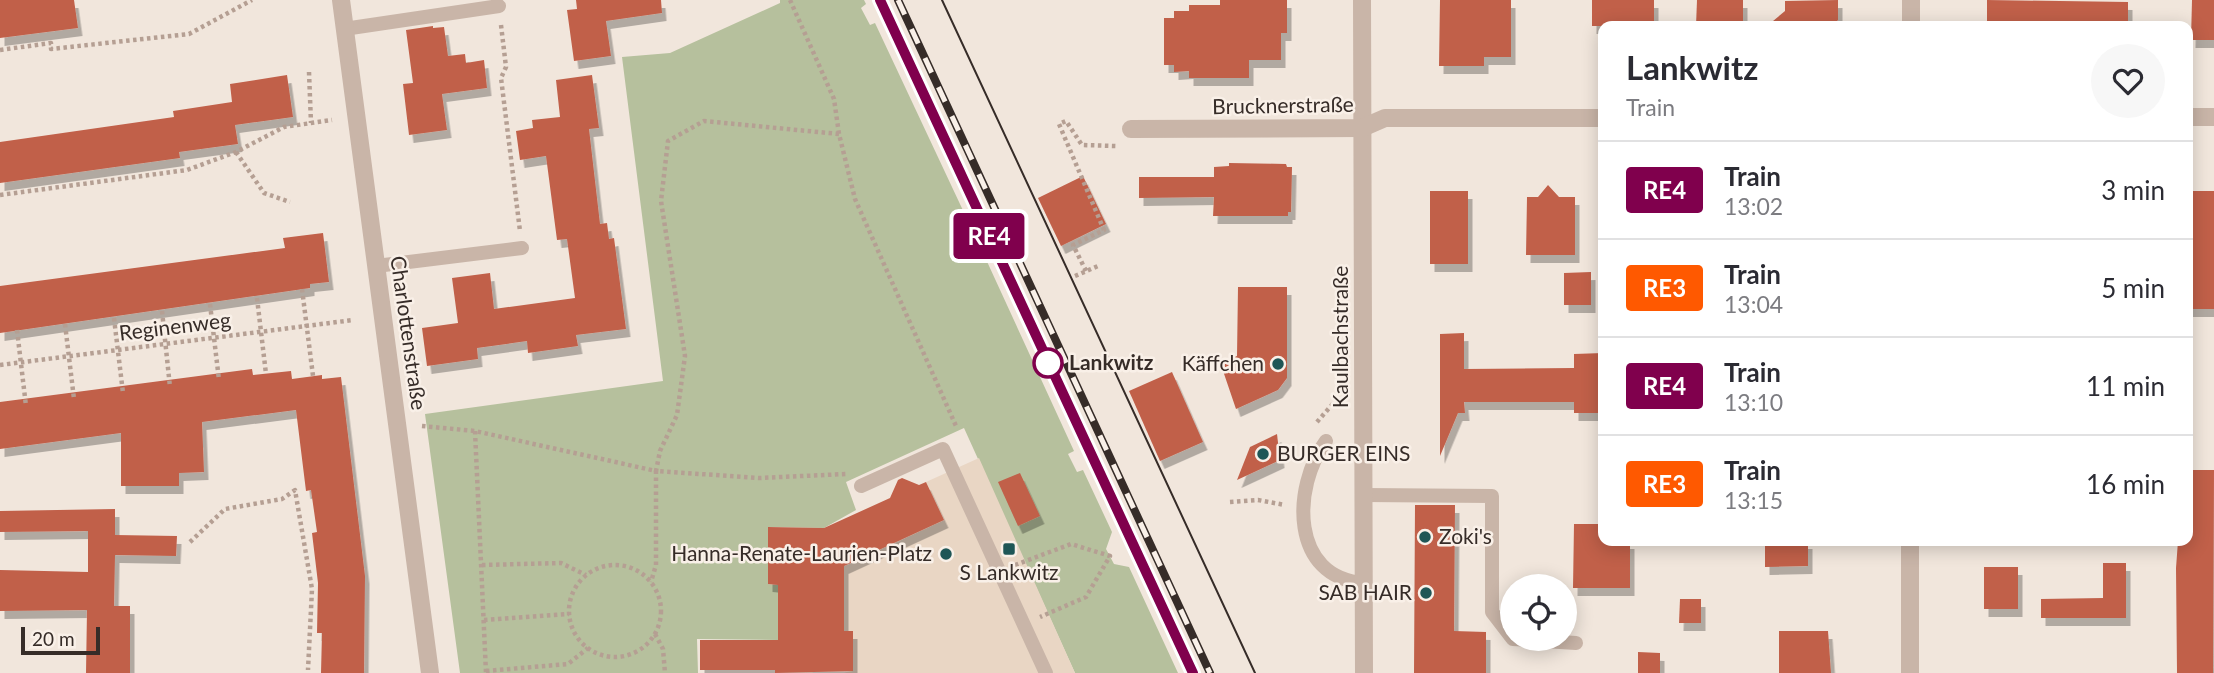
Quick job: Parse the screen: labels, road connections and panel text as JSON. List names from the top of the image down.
{
  "streets": {
    "street": ["Brucknerstraße", "Charlottenstraße", "Kaulbachstraße"],
    "path": ["Reginenweg"]
  },
  "crossings": [
    ["Brucknerstraße", "Kaulbachstraße"]
  ],
  "places": {
    "other": [
      "Lankwitz",
      "Käffchen",
      "BURGER EINS",
      "Zoki's",
      "Hanna-Renate-Laurien-Platz",
      "SAB HAIR"
    ],
    "transit": ["S Lankwitz"]
  },
  "scale_bar": "20 m",
  "page": {
    "on_map": "RE4",
    "heading": ["Lankwitz", "Train"],
    "list": [
      {
        "mark": "RE4",
        "name": "Train",
        "note": "13:02",
        "value": "3 min"
      },
      {
        "mark": "RE3",
        "name": "Train",
        "note": "13:04",
        "value": "5 min"
      },
      {
        "mark": "RE4",
        "name": "Train",
        "note": "13:10",
        "value": "11 min"
      },
      {
        "mark": "RE3",
        "name": "Train",
        "note": "13:15",
        "value": "16 min"
      }
    ],
    "scale": "20 m"
  }
}
